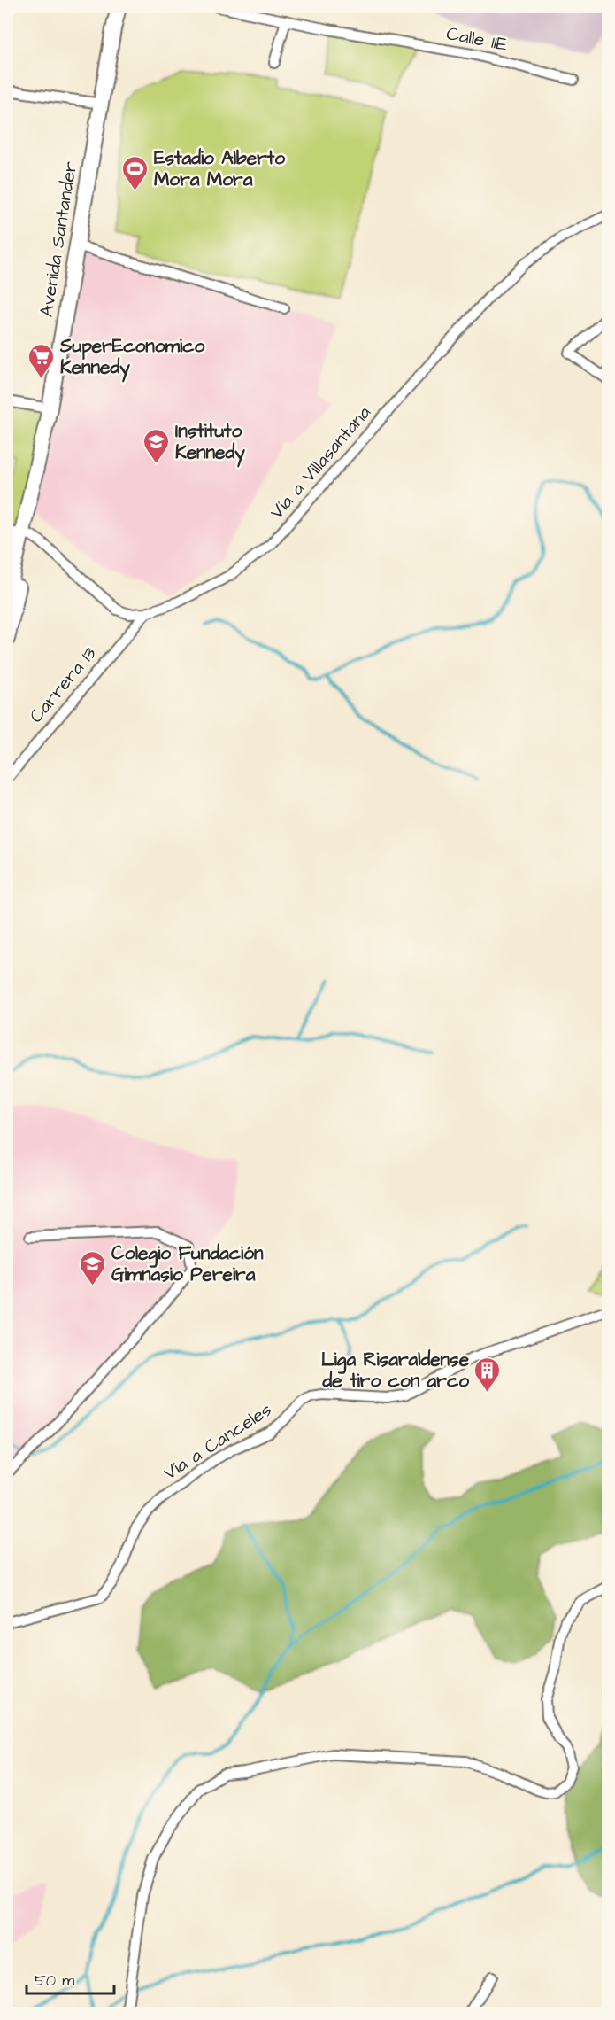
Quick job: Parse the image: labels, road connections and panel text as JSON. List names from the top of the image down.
{
  "streets": {
    "street": [
      "Calle 11E",
      "Avenida Santander",
      "Vía a Villasantana",
      "Carrera 13",
      "Vía a Canceles"
    ]
  },
  "crossings": [
    ["Avenida Santander", "Vía a Villasantana"],
    ["Vía a Villasantana", "Carrera 13"]
  ],
  "places": {
    "sports": ["Estadio Alberto Mora Mora"],
    "supermarket": ["SuperEconomico Kennedy"],
    "school or university": ["Instituto Kennedy", "Colegio Fundación Gimnasio Pereira"],
    "building": ["Liga Risaraldense de tiro con arco"]
  },
  "scale_bar": "50 m"
}
